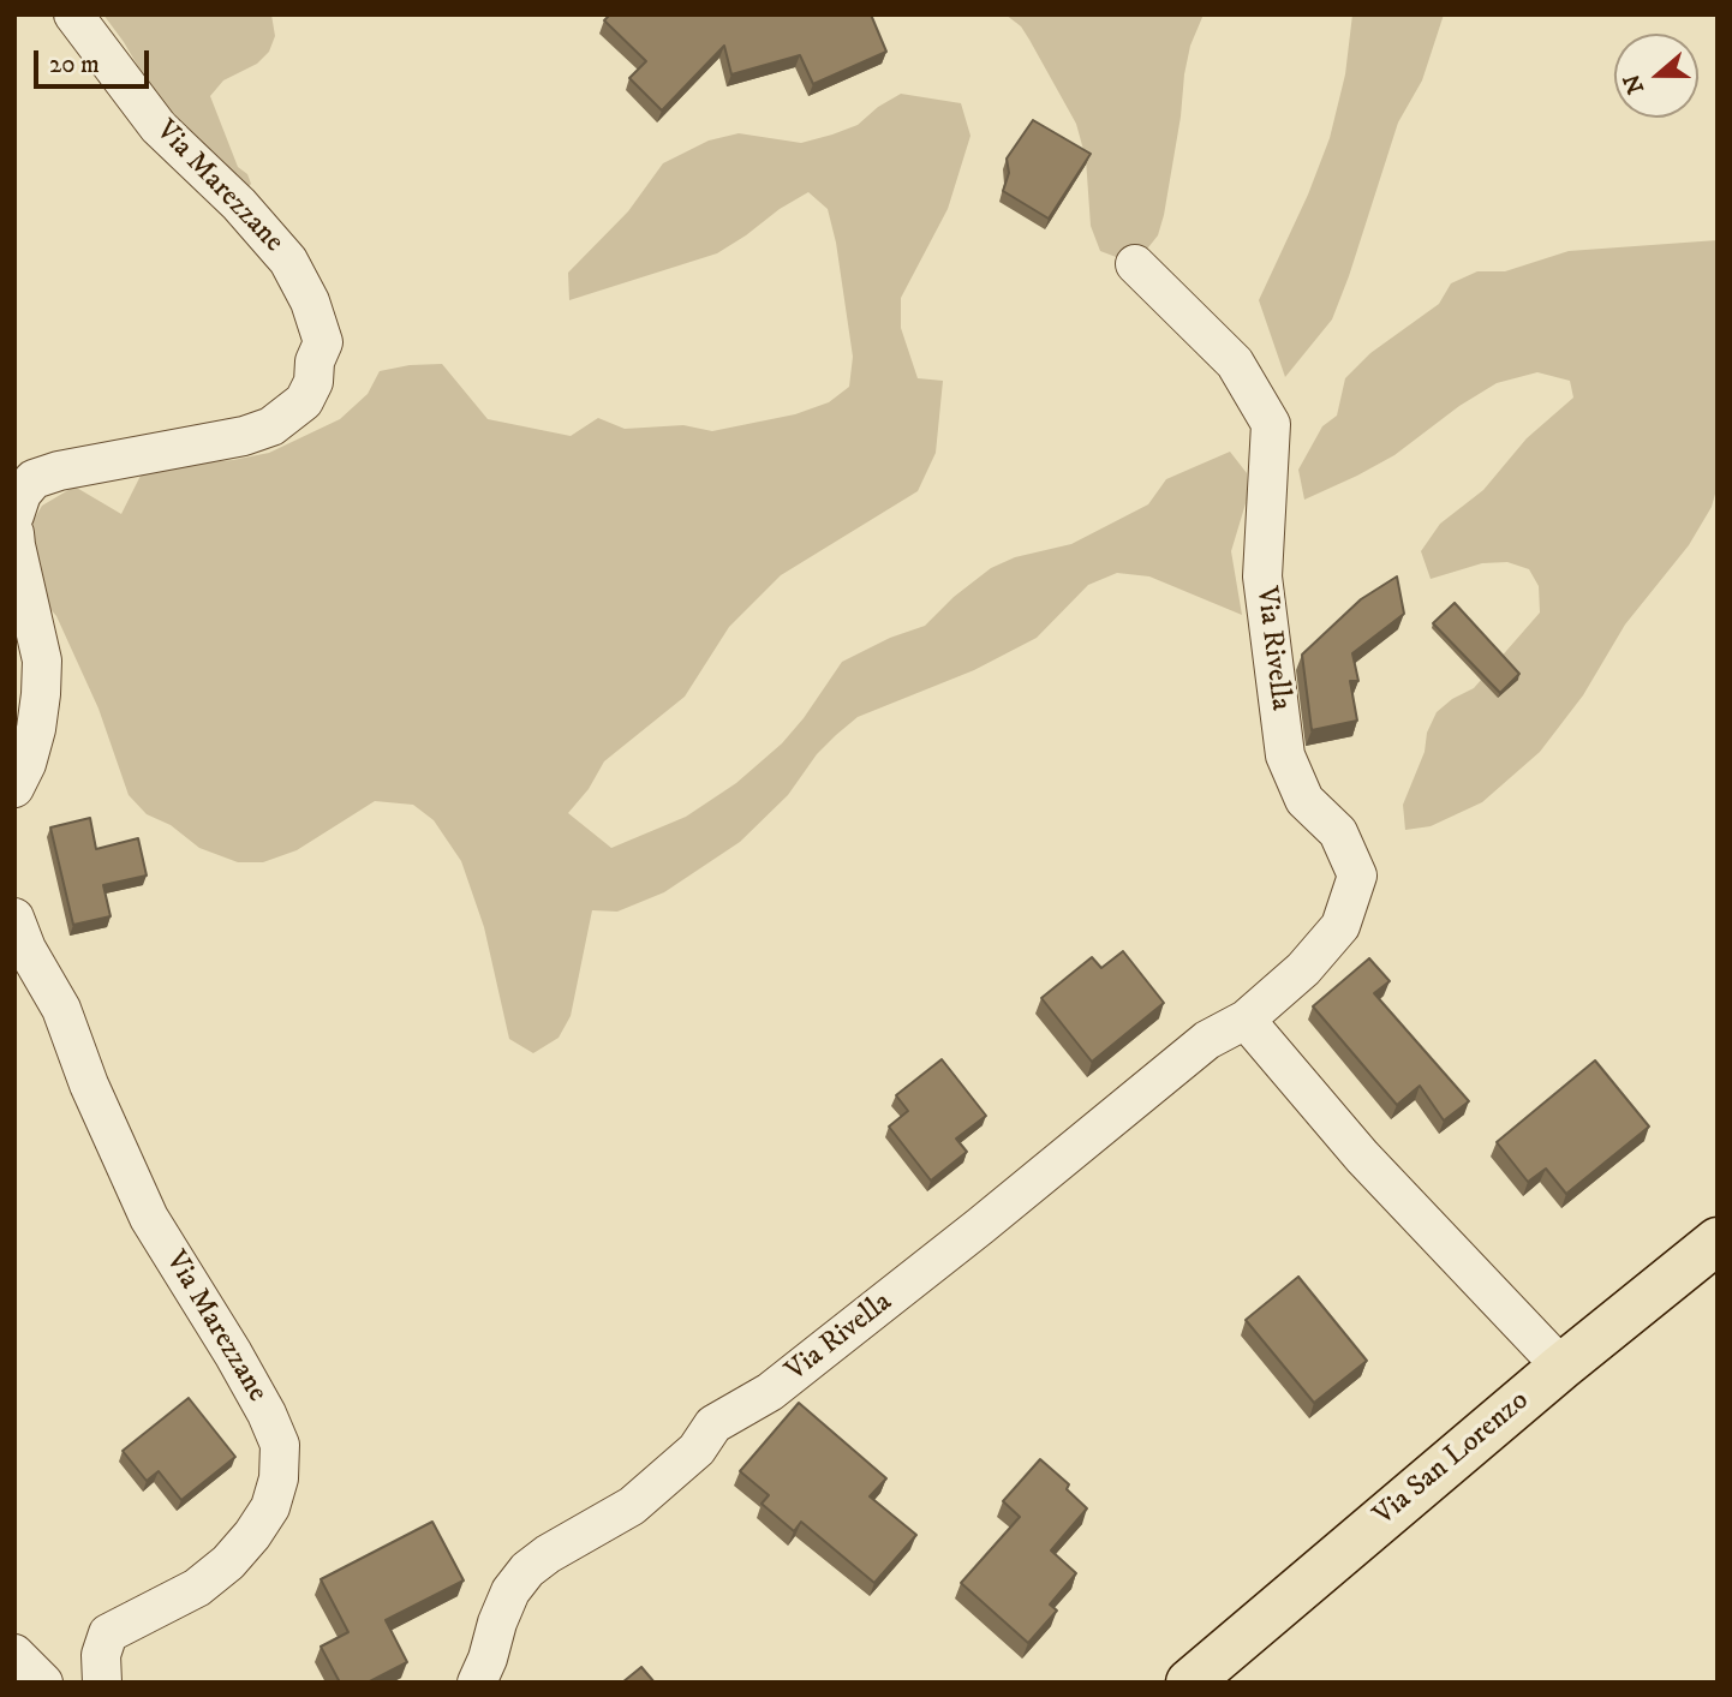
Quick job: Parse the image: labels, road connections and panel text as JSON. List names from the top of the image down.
{
  "streets": {
    "main road": ["Via San Lorenzo"],
    "street": ["Via Marezzane", "Via Rivella"]
  },
  "scale_bar": "20 m",
  "north": "left"
}
